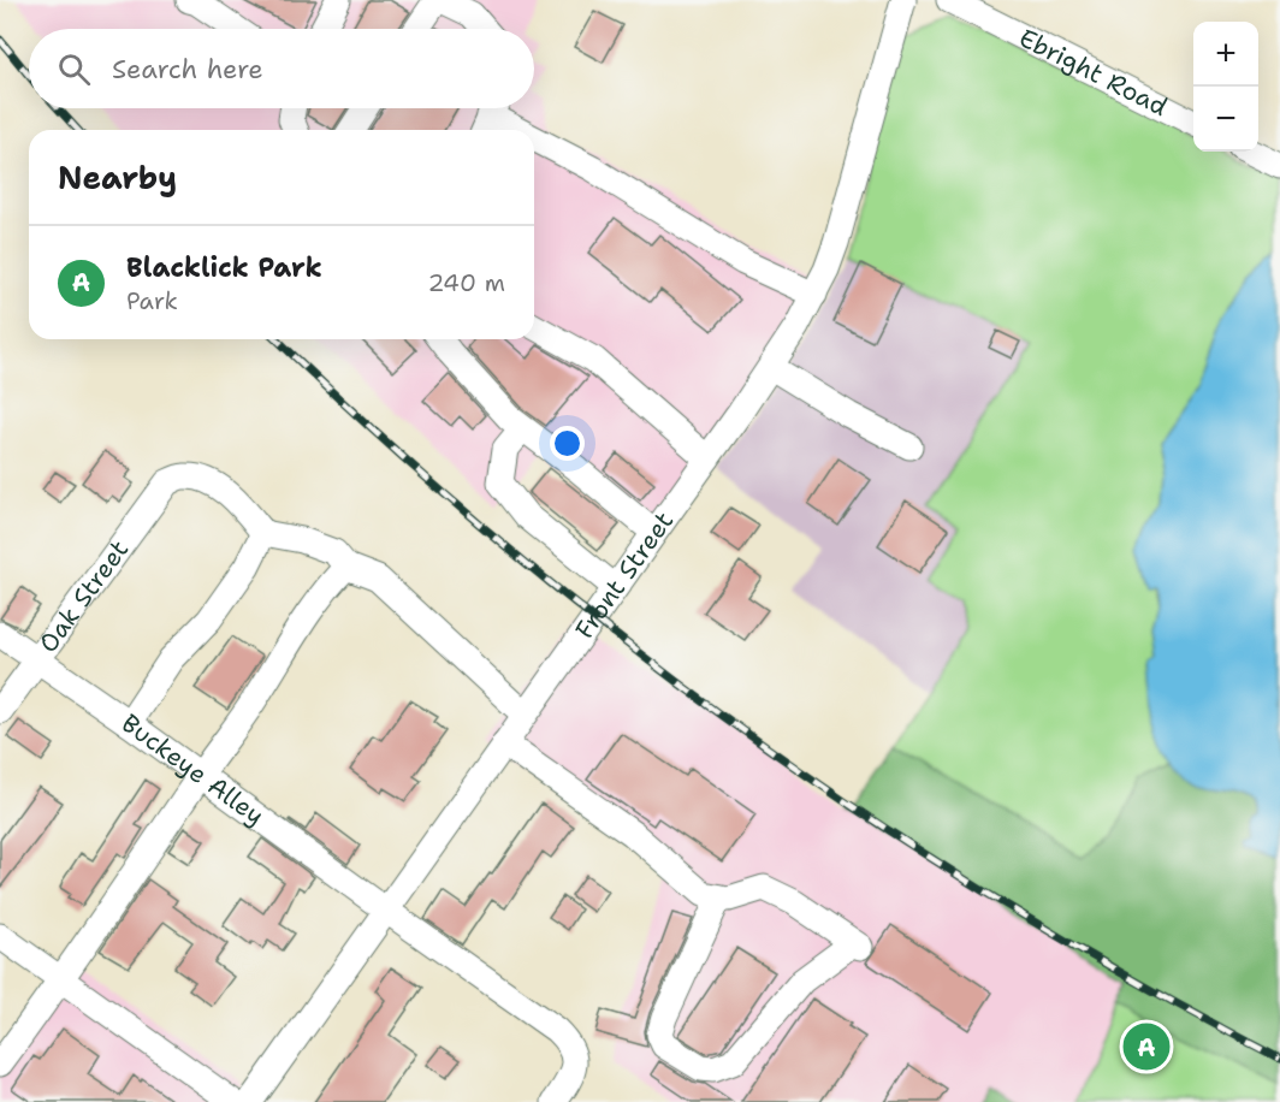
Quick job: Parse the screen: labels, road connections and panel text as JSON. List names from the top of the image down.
{
  "streets": {
    "street": [
      "Ebright Road",
      "Front Street",
      "Oak Street",
      "Buckeye Alley"
    ]
  },
  "crossings": [
    ["Front Street", "Buckeye Alley"],
    ["Oak Street", "Buckeye Alley"]
  ],
  "page": {
    "map_buttons": ["+", "−"],
    "search": "Search here",
    "heading": "Nearby",
    "list": [
      {
        "mark": "A",
        "name": "Blacklick Park",
        "note": "Park",
        "value": "240 m"
      }
    ],
    "pins": "A"
  }
}
